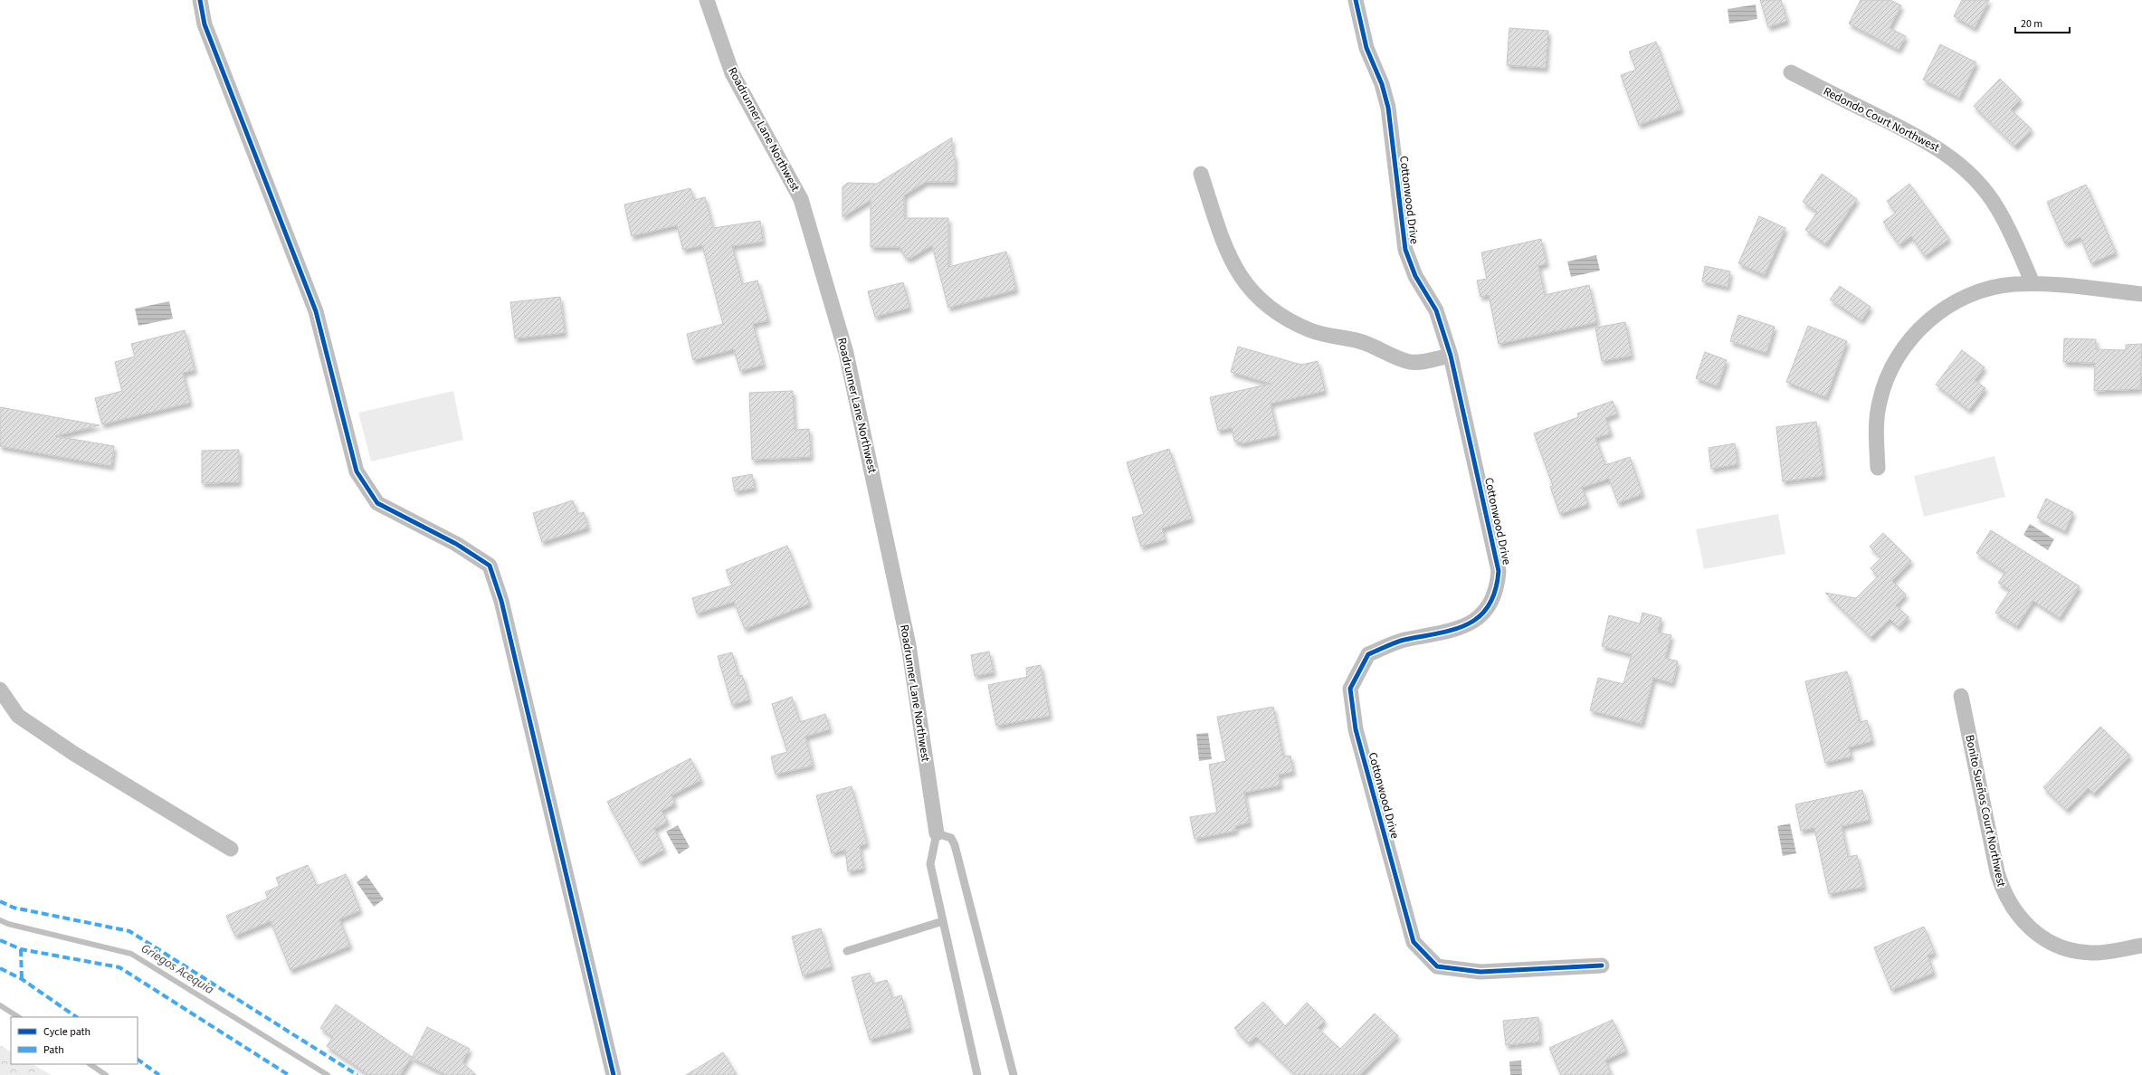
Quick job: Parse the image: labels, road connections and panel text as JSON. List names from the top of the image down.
{
  "streets": {
    "street": [
      "Redondo Court Northwest",
      "Roadrunner Lane Northwest",
      "Cottonwood Drive",
      "Bonito Sueños Court Northwest"
    ]
  },
  "water": ["Griegos Acequia"],
  "legend": ["Cycle path", "Path"],
  "scale_bar": "20 m"
}
